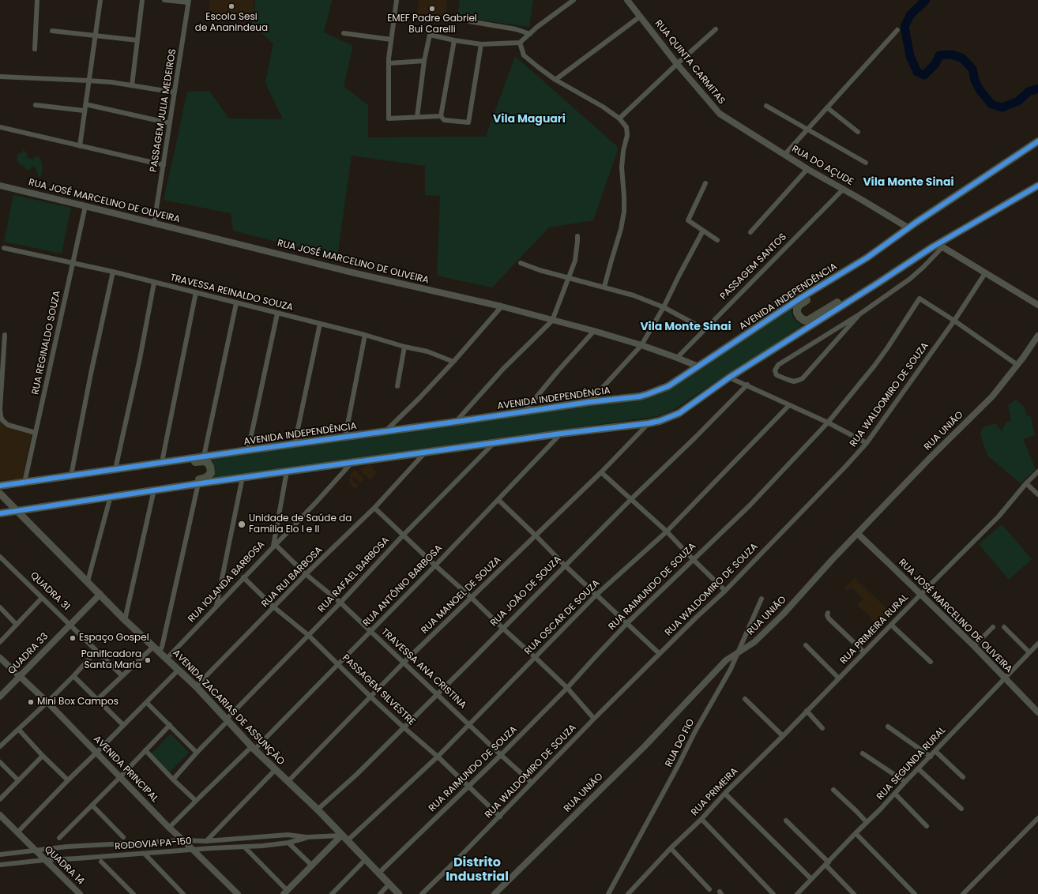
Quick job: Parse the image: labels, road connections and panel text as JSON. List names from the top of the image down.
{
  "streets": {
    "main road": ["AVENIDA INDEPENDÊNCIA", "AVENIDA ZACARIAS DE ASSUNÇÃO"],
    "street": [
      "RUA QUINTA CARMITAS",
      "PASSAGEM JULIA MEDEIROS",
      "RUA DO AÇUDE",
      "RUA JOSÉ MARCELINO DE OLIVEIRA",
      "PASSAGEM SANTOS",
      "TRAVESSA REINALDO SOUZA",
      "RUA REGINALDO SOUZA",
      "RUA WALDOMIRO DE SOUZA",
      "RUA UNIÃO",
      "RUA RAFAEL BARBOSA",
      "RUA RUI BARBOSA",
      "RUA IOLANDA BARBOSA",
      "RUA ANTÔNIO BARBOSA",
      "RUA RAIMUNDO DE SOUZA",
      "QUADRA 31",
      "RUA JOÃO DE SOUZA",
      "RUA MANOEL DE SOUZA",
      "RUA OSCAR DE SOUZA",
      "RUA PRIMEIRA RURAL",
      "QUADRA 33",
      "TRAVESSA ANA CRISTINA",
      "PASSAGEM SILVESTRE",
      "RUA DO FIO",
      "RUA SEGUNDA RURAL",
      "AVENIDA PRINCIPAL",
      "RUA PRIMEIRA",
      "RODOVIA PA-150",
      "QUADRA 14"
    ]
  },
  "crossings": [
    ["RUA QUINTA CARMITAS", "RUA DO AÇUDE"],
    ["PASSAGEM JULIA MEDEIROS", "RUA JOSÉ MARCELINO DE OLIVEIRA"],
    ["RUA DO AÇUDE", "PASSAGEM SANTOS"],
    ["RUA DO AÇUDE", "AVENIDA INDEPENDÊNCIA"],
    ["RUA JOSÉ MARCELINO DE OLIVEIRA", "PASSAGEM SANTOS"],
    ["RUA JOSÉ MARCELINO DE OLIVEIRA", "AVENIDA INDEPENDÊNCIA"],
    ["RUA JOSÉ MARCELINO DE OLIVEIRA", "RUA REGINALDO SOUZA"],
    ["RUA JOSÉ MARCELINO DE OLIVEIRA", "RUA UNIÃO"],
    ["RUA JOSÉ MARCELINO DE OLIVEIRA", "RUA PRIMEIRA RURAL"],
    ["RUA JOSÉ MARCELINO DE OLIVEIRA", "RUA SEGUNDA RURAL"],
    ["TRAVESSA REINALDO SOUZA", "RUA REGINALDO SOUZA"],
    ["AVENIDA INDEPENDÊNCIA", "RUA REGINALDO SOUZA"],
    ["RUA WALDOMIRO DE SOUZA", "RUA RAIMUNDO DE SOUZA"],
    ["RUA WALDOMIRO DE SOUZA", "TRAVESSA ANA CRISTINA"],
    ["RUA WALDOMIRO DE SOUZA", "PASSAGEM SILVESTRE"],
    ["RUA UNIÃO", "RUA DO FIO"],
    ["RUA RAFAEL BARBOSA", "TRAVESSA ANA CRISTINA"],
    ["RUA RAFAEL BARBOSA", "PASSAGEM SILVESTRE"],
    ["RUA RAFAEL BARBOSA", "AVENIDA ZACARIAS DE ASSUNÇÃO"],
    ["RUA RUI BARBOSA", "TRAVESSA ANA CRISTINA"],
    ["RUA RUI BARBOSA", "PASSAGEM SILVESTRE"],
    ["RUA RUI BARBOSA", "AVENIDA ZACARIAS DE ASSUNÇÃO"],
    ["RUA IOLANDA BARBOSA", "TRAVESSA ANA CRISTINA"],
    ["RUA IOLANDA BARBOSA", "PASSAGEM SILVESTRE"],
    ["RUA IOLANDA BARBOSA", "AVENIDA ZACARIAS DE ASSUNÇÃO"],
    ["RUA ANTÔNIO BARBOSA", "TRAVESSA ANA CRISTINA"],
    ["RUA ANTÔNIO BARBOSA", "PASSAGEM SILVESTRE"],
    ["RUA ANTÔNIO BARBOSA", "AVENIDA ZACARIAS DE ASSUNÇÃO"],
    ["RUA ANTÔNIO BARBOSA", "AVENIDA PRINCIPAL"],
    ["RUA RAIMUNDO DE SOUZA", "TRAVESSA ANA CRISTINA"],
    ["RUA RAIMUNDO DE SOUZA", "PASSAGEM SILVESTRE"],
    ["RUA RAIMUNDO DE SOUZA", "AVENIDA ZACARIAS DE ASSUNÇÃO"],
    ["QUADRA 31", "QUADRA 33"],
    ["QUADRA 31", "AVENIDA ZACARIAS DE ASSUNÇÃO"],
    ["RUA JOÃO DE SOUZA", "TRAVESSA ANA CRISTINA"],
    ["RUA JOÃO DE SOUZA", "PASSAGEM SILVESTRE"],
    ["RUA JOÃO DE SOUZA", "AVENIDA ZACARIAS DE ASSUNÇÃO"],
    ["RUA MANOEL DE SOUZA", "TRAVESSA ANA CRISTINA"],
    ["RUA MANOEL DE SOUZA", "PASSAGEM SILVESTRE"],
    ["RUA MANOEL DE SOUZA", "AVENIDA ZACARIAS DE ASSUNÇÃO"],
    ["RUA OSCAR DE SOUZA", "TRAVESSA ANA CRISTINA"],
    ["RUA OSCAR DE SOUZA", "PASSAGEM SILVESTRE"],
    ["RUA OSCAR DE SOUZA", "AVENIDA ZACARIAS DE ASSUNÇÃO"],
    ["RUA PRIMEIRA RURAL", "RUA PRIMEIRA"],
    ["QUADRA 33", "AVENIDA PRINCIPAL"],
    ["AVENIDA ZACARIAS DE ASSUNÇÃO", "RODOVIA PA-150"],
    ["AVENIDA PRINCIPAL", "RODOVIA PA-150"],
    ["RODOVIA PA-150", "QUADRA 14"]
  ],
  "districts": [
    "Vila Maguari",
    "Vila Monte Sinai",
    "Vila Monte Sinai",
    "Distrito Industrial"
  ],
  "places": [
    "Escola Sesi de Ananindeua",
    "EMEF Padre Gabriel Bui Carelli",
    "Unidade de Saúde da Família Elo I e II",
    "Espaço Gospel",
    "Panificadora Santa Maria",
    "Mini Box Campos"
  ]
}
